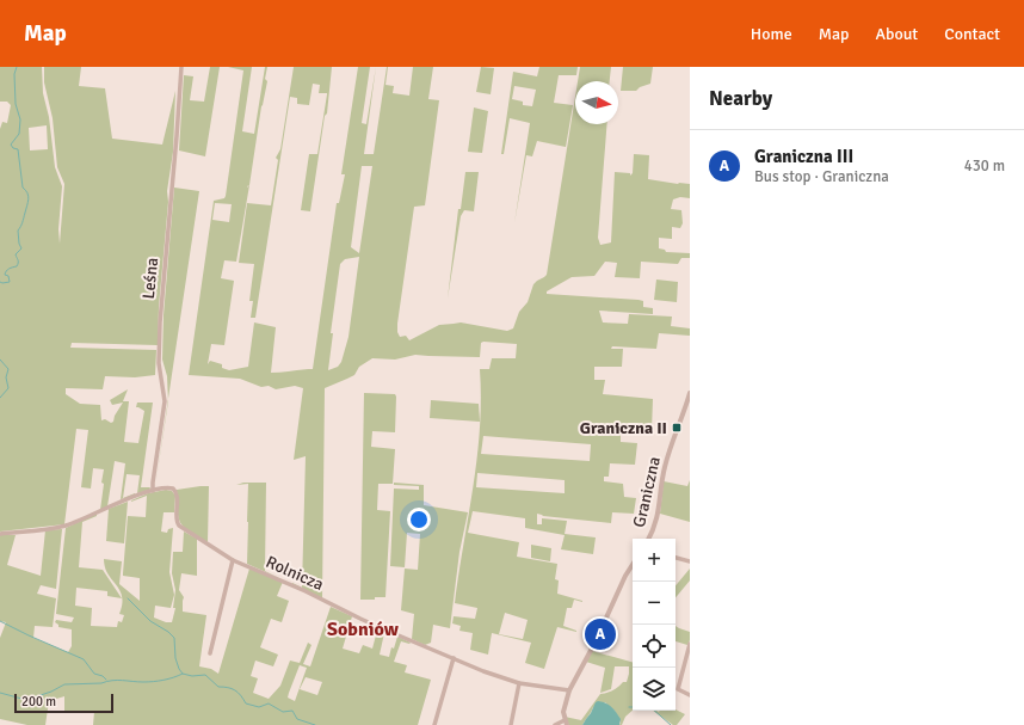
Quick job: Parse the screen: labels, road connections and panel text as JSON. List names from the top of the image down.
{
  "streets": {
    "street": ["Leśna", "Graniczna", "Rolnicza"]
  },
  "crossings": [
    ["Leśna", "Rolnicza"]
  ],
  "districts": ["Sobniów"],
  "places": {
    "transit": ["Graniczna II"]
  },
  "scale_bar": "200 m",
  "north": "right",
  "page": {
    "header": "Map",
    "nav": [
      "Home",
      "Map",
      "About",
      "Contact"
    ],
    "heading": "Nearby",
    "list": [
      {
        "mark": "A",
        "name": "Graniczna III",
        "note": "Bus stop · Graniczna",
        "value": "430 m"
      }
    ],
    "map_buttons": ["+", "−"],
    "pins": "A",
    "scale": "200 m"
  }
}
